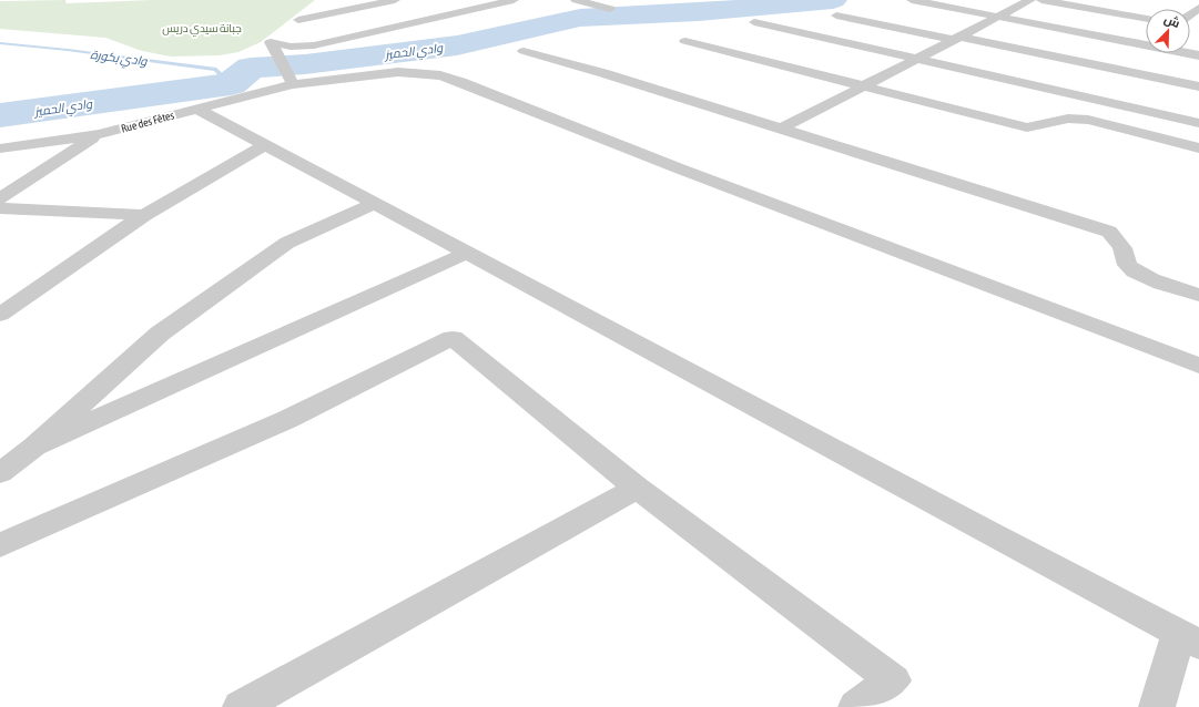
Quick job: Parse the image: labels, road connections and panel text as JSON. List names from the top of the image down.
{
  "streets": {
    "street": ["Rue des Fêtes"]
  },
  "water": ["وادي الحميز", "وادي بكورة"],
  "parks": ["جبانة سيدي دريس"],
  "north": "top right"
}
